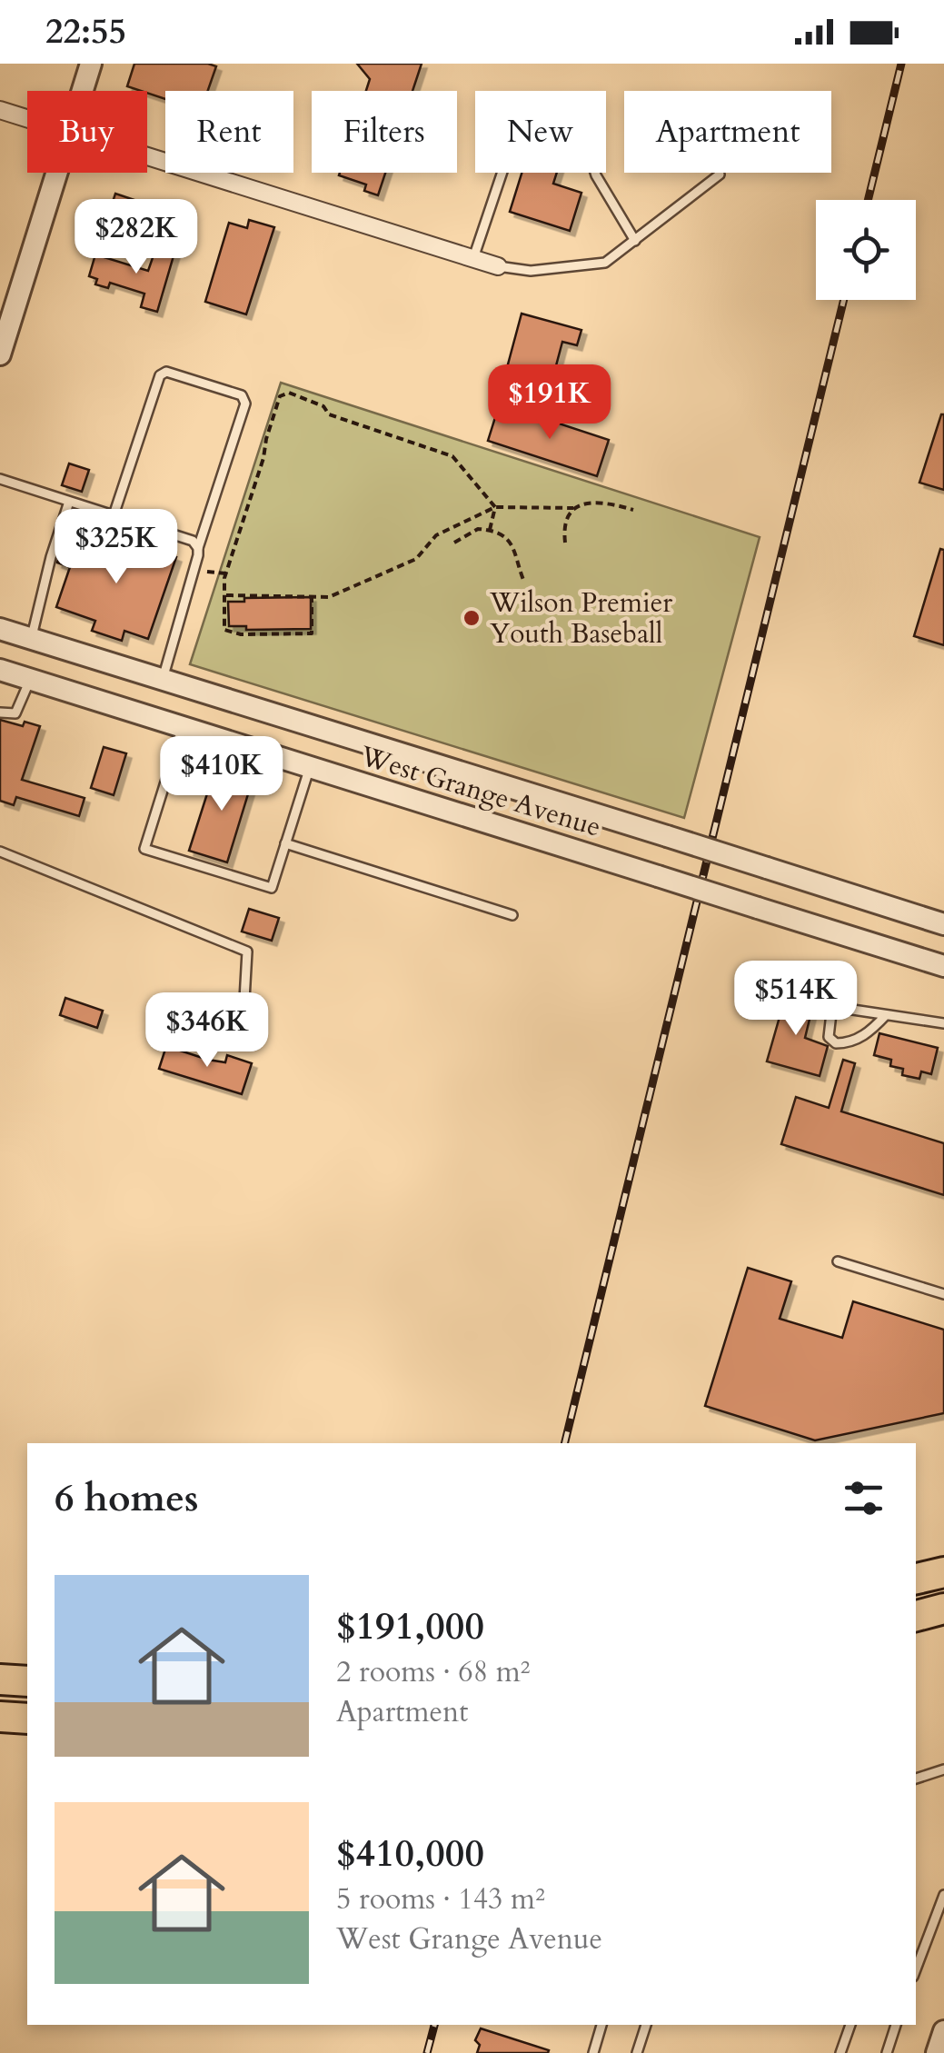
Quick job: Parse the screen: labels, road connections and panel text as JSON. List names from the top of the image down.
{
  "streets": {
    "street": ["West Grange Avenue"]
  },
  "places": ["Wilson Premier Youth Baseball"],
  "page": {
    "status": "22:55",
    "chip": [
      "Buy",
      "Rent",
      "Filters",
      "New",
      "Apartment"
    ],
    "price": [
      "$282K",
      "$191K",
      "$325K",
      "$410K",
      "$514K",
      "$346K"
    ],
    "heading": "6 homes",
    "list": [
      {
        "name": "$191,000",
        "note": "2 rooms · 68 m² · Apartment"
      },
      {
        "name": "$410,000",
        "note": "5 rooms · 143 m² · West Grange Avenue"
      }
    ]
  }
}
